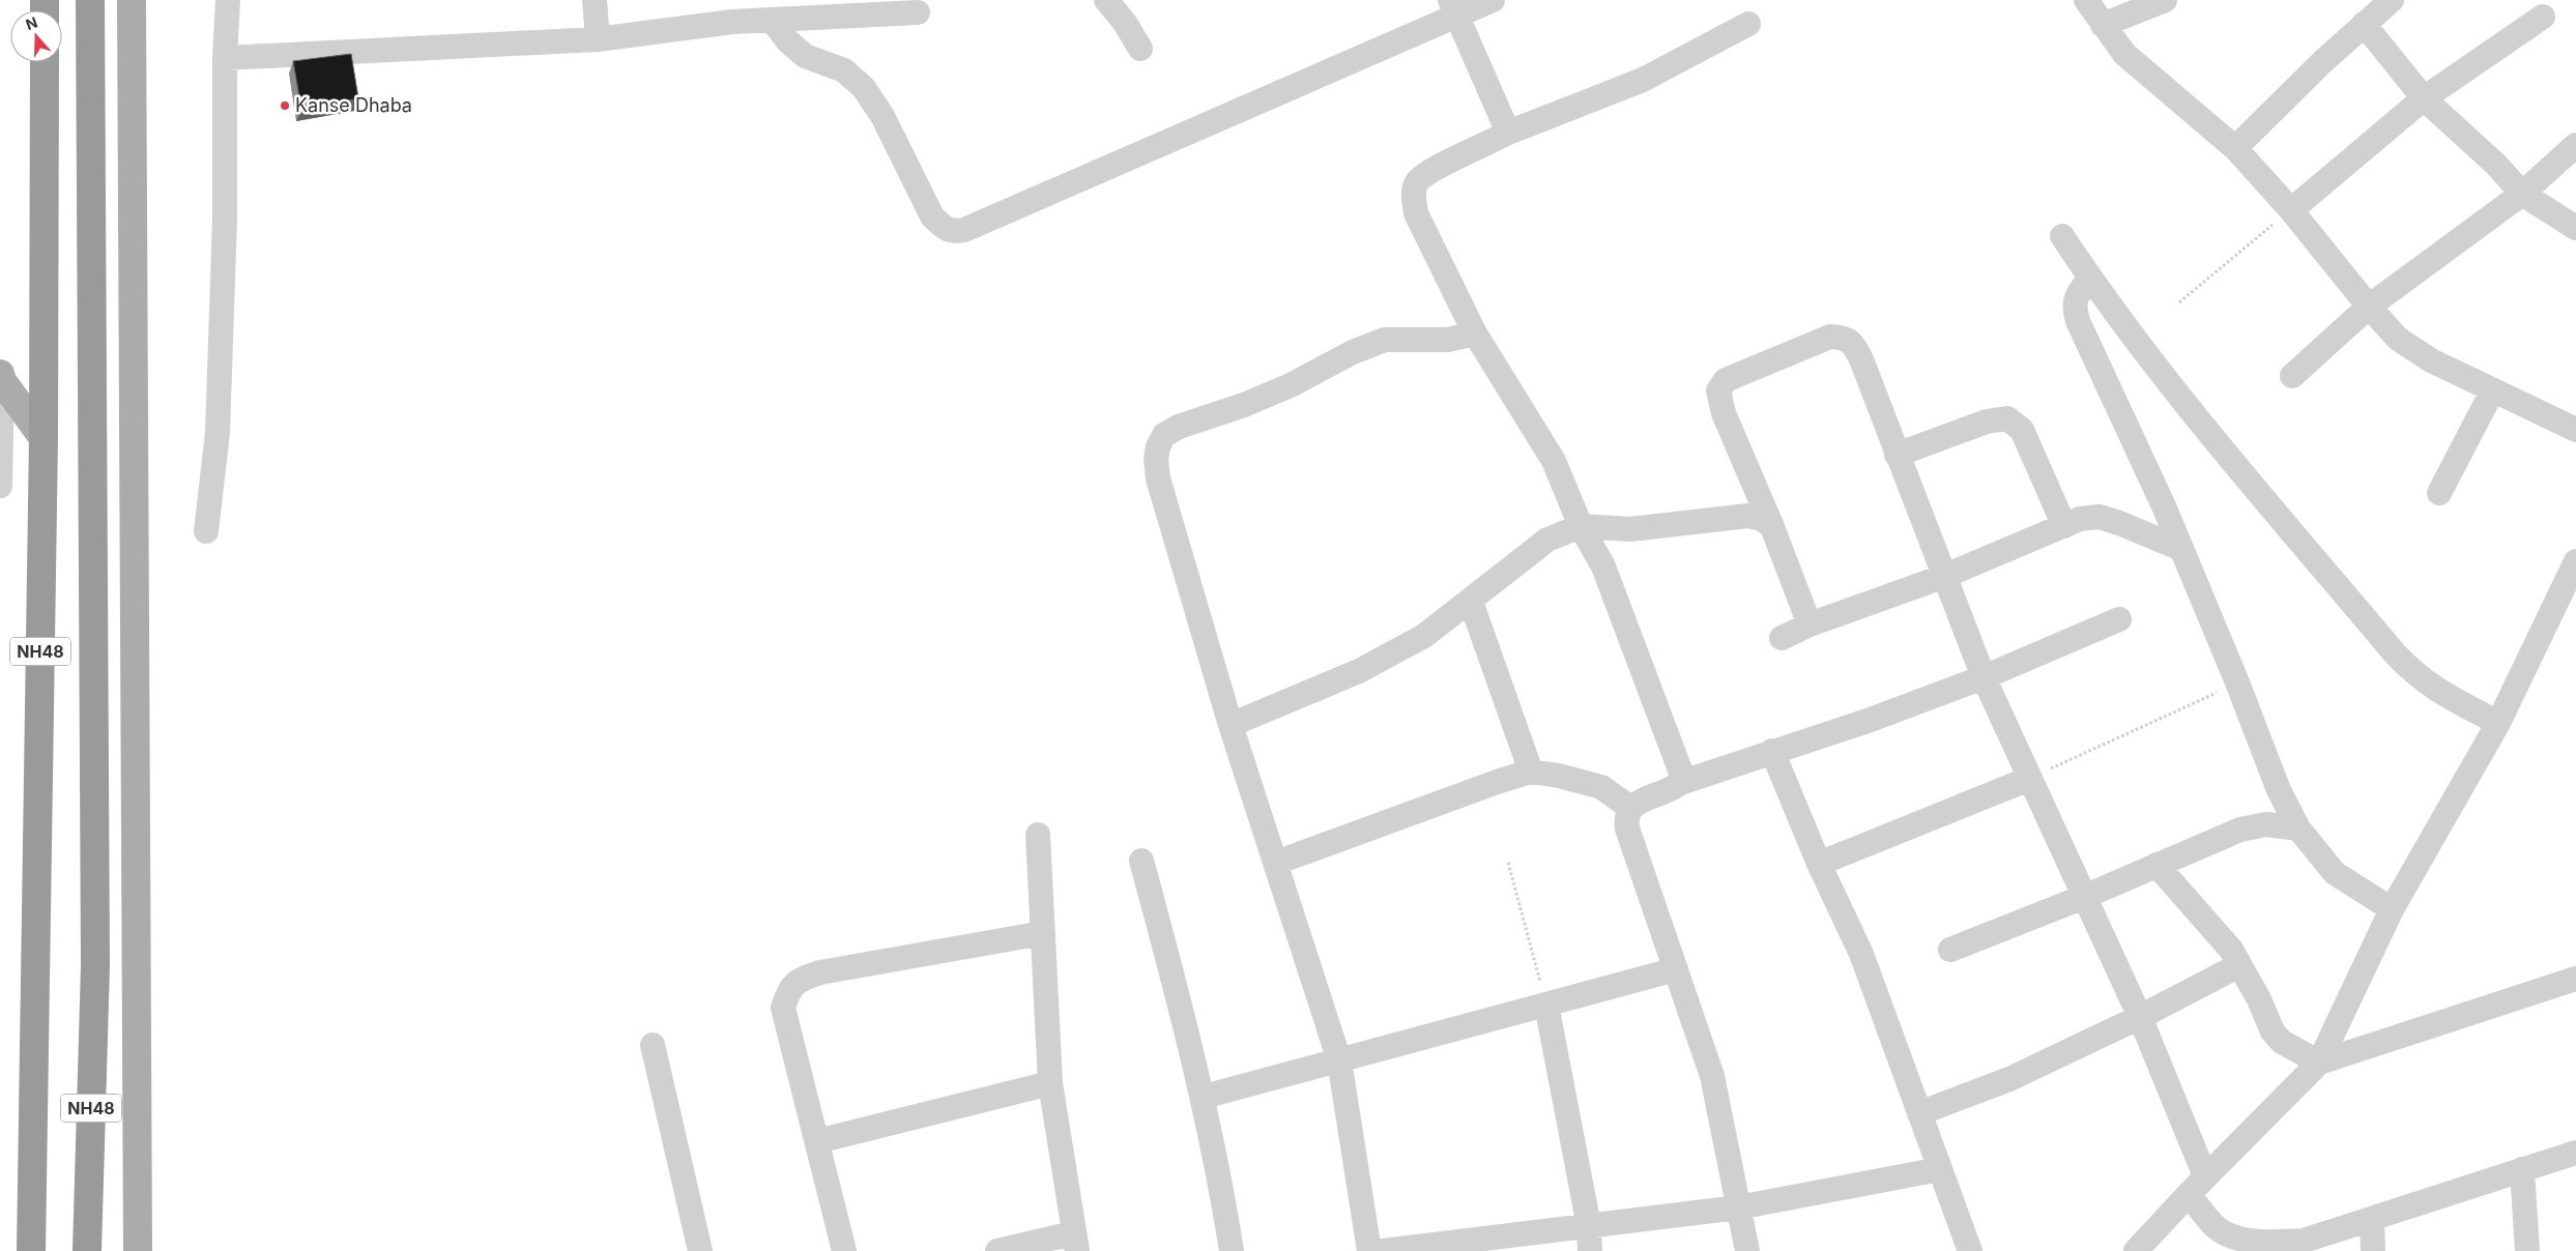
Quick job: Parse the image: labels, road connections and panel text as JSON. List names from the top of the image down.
{
  "streets": {
    "highway": ["NH48"]
  },
  "places": ["Kanse Dhaba"],
  "north": "top"
}
